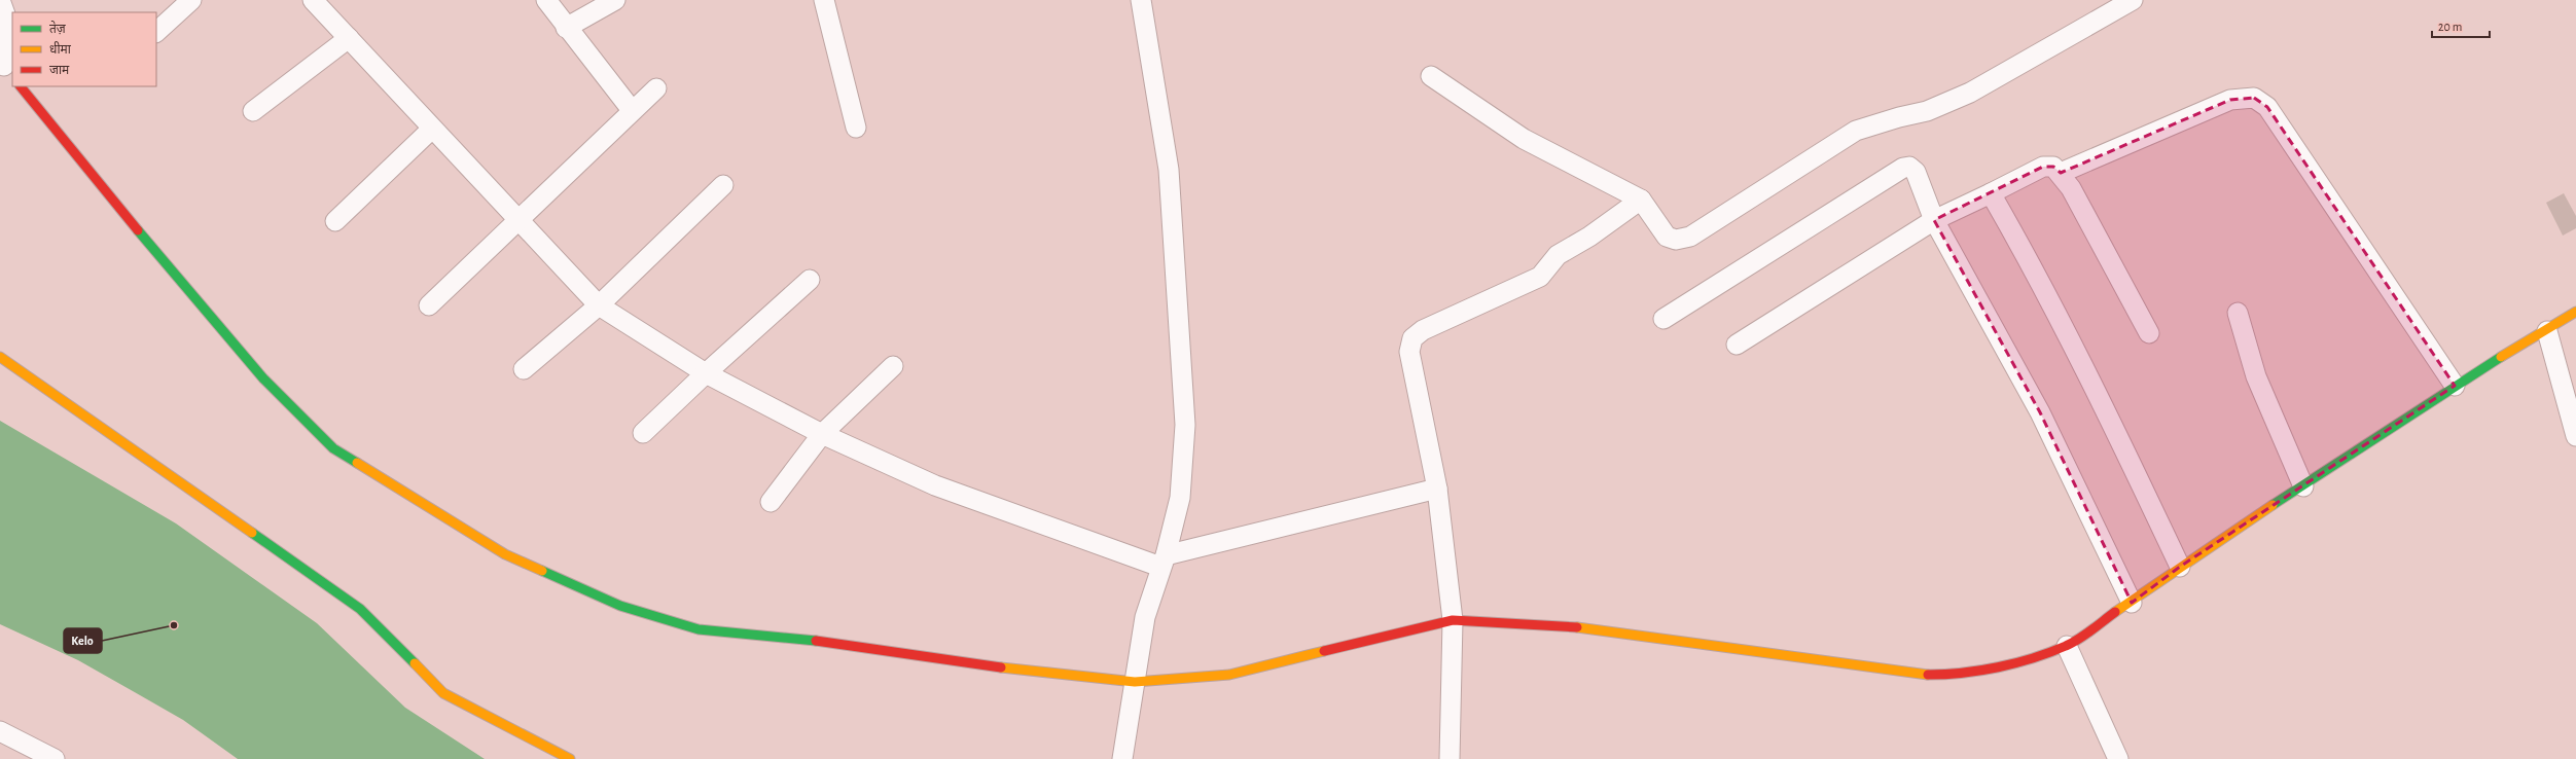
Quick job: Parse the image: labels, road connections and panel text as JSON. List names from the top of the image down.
{
  "places": ["Kelo"],
  "legend": ["तेज़", "धीमा", "जाम"],
  "scale_bar": "20 m"
}
